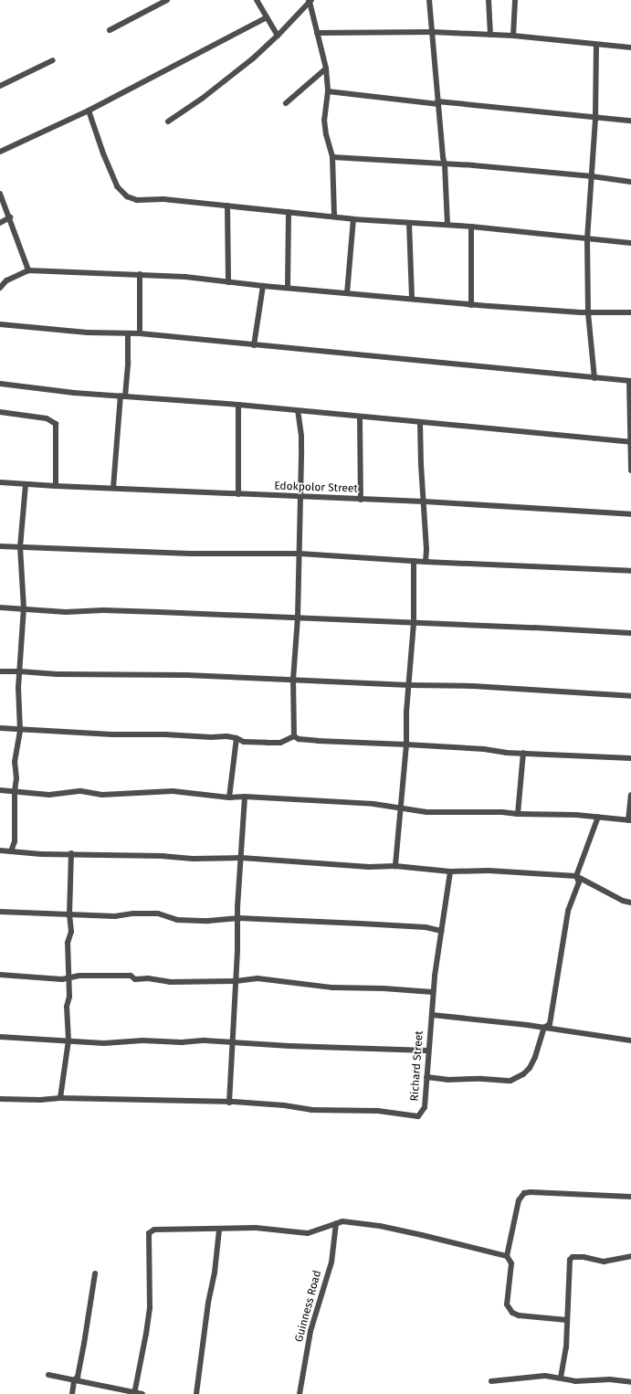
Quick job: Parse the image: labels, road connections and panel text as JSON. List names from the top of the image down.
{
  "streets": {
    "street": ["Edokpolor Street", "Richard Street", "Guinness Road"]
  }
}
